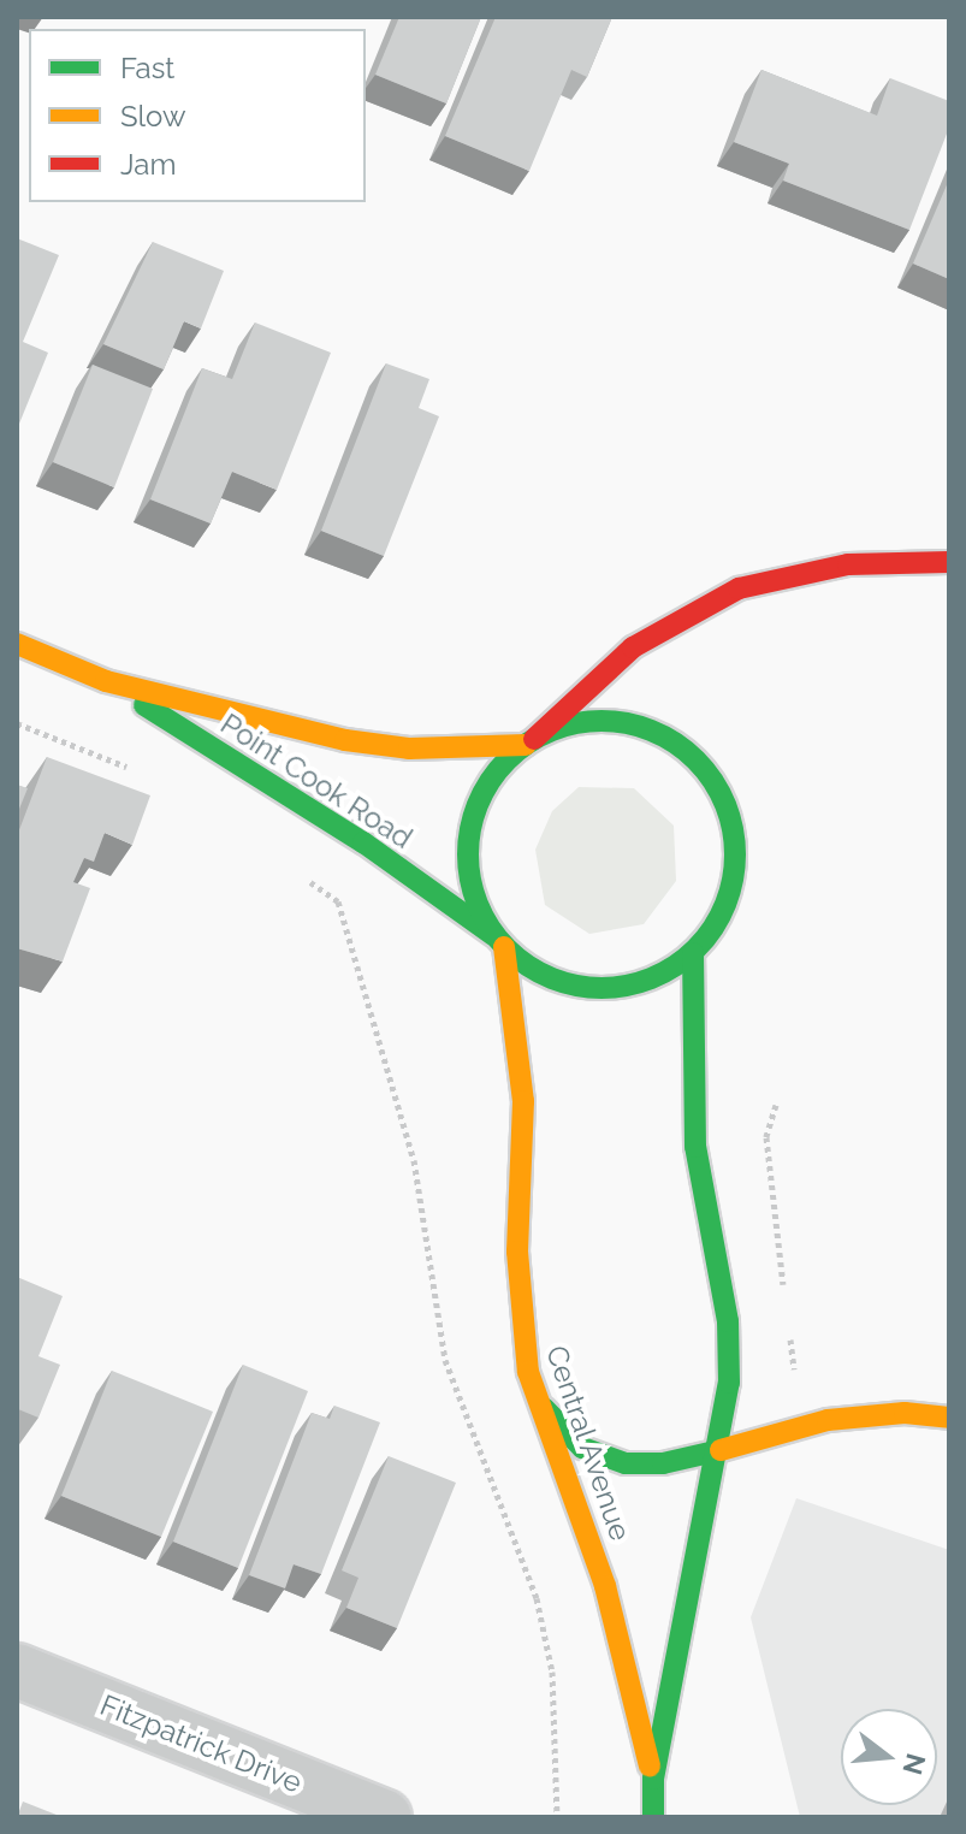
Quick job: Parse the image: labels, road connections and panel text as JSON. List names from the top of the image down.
{
  "streets": {
    "main road": ["Point Cook Road", "Central Avenue"],
    "street": ["Fitzpatrick Drive"]
  },
  "crossings": [
    ["Point Cook Road", "Central Avenue"]
  ],
  "legend": ["Fast", "Slow", "Jam"],
  "north": "right"
}
